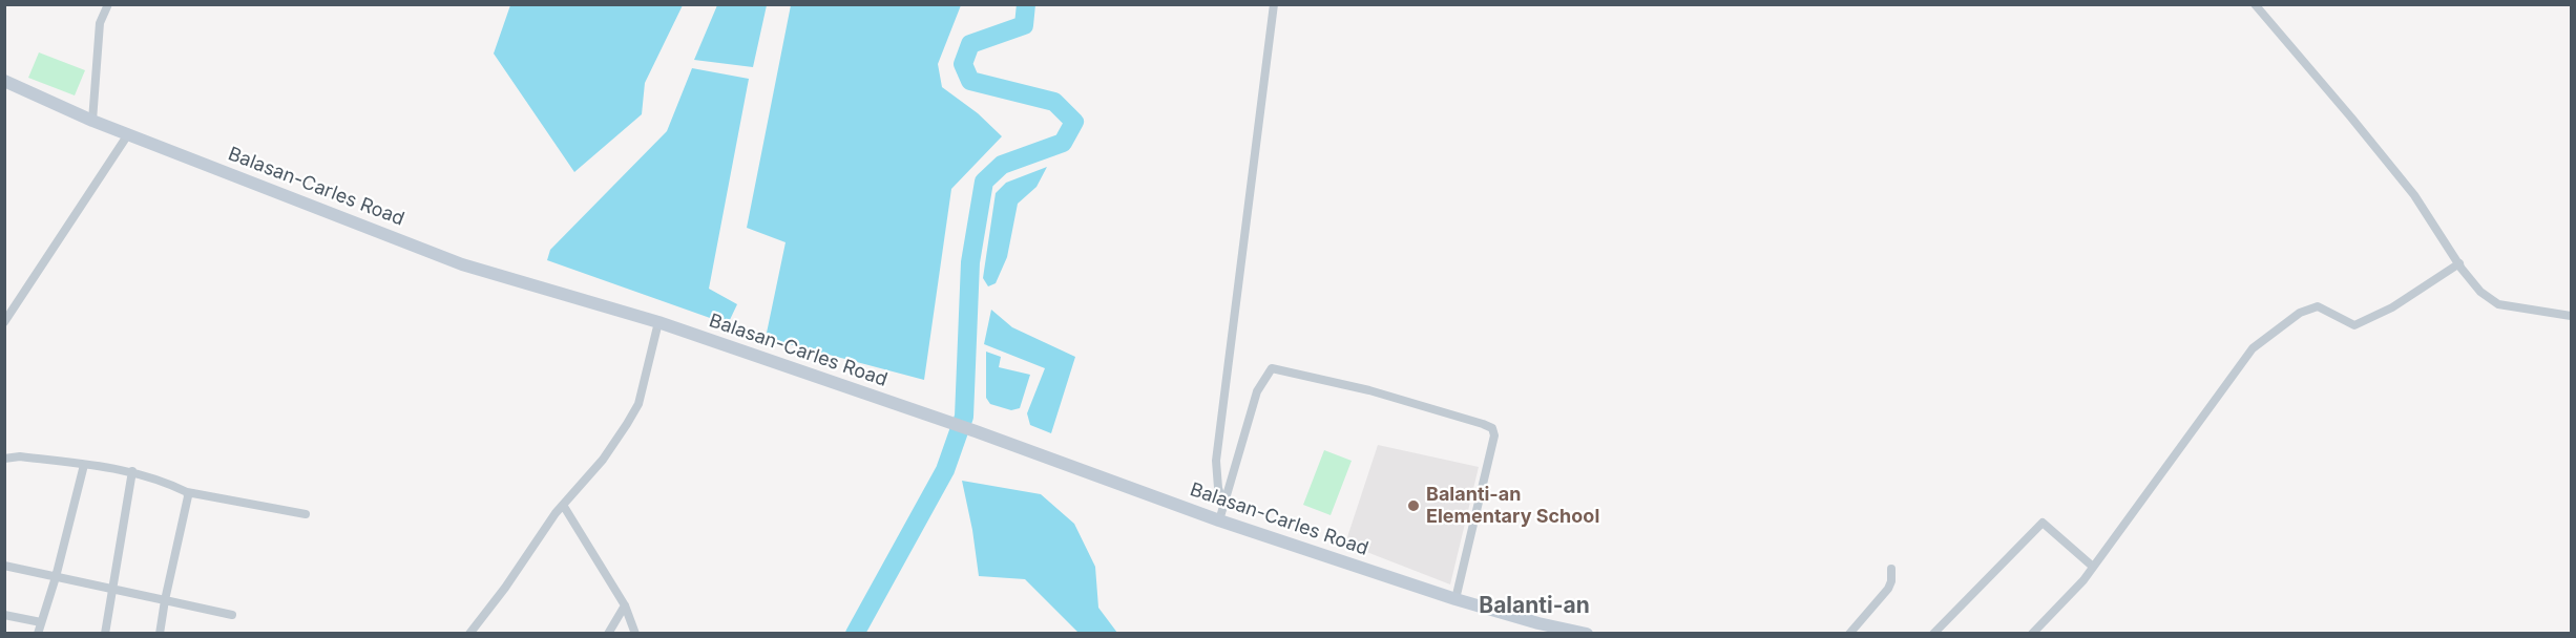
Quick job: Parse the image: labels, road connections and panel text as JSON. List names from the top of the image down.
{
  "streets": {
    "main road": ["Balasan-Carles Road"]
  },
  "districts": ["Balanti-an"],
  "places": ["Balanti-an Elementary School"]
}
